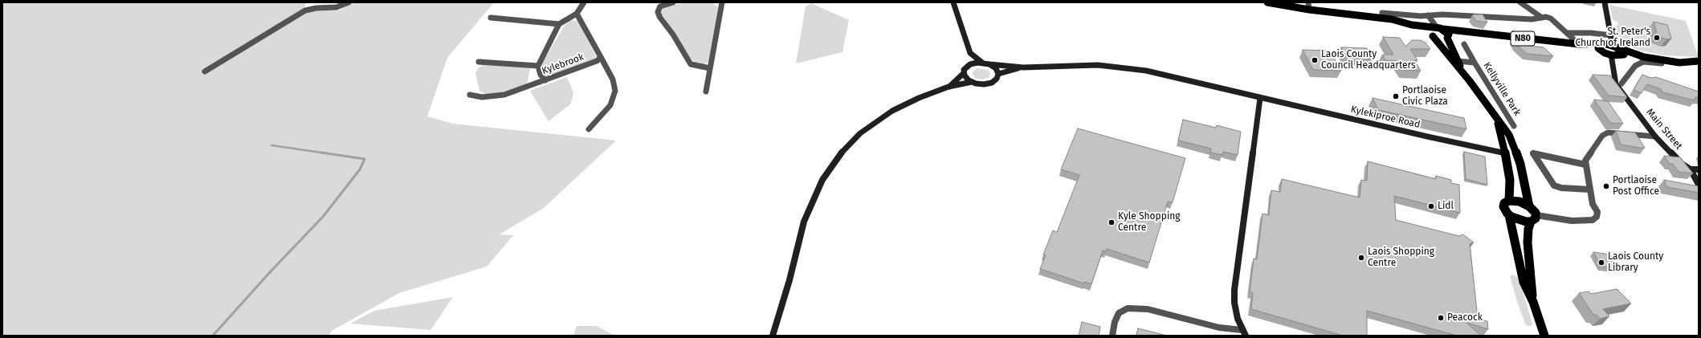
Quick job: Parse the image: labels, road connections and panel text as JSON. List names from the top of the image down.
{
  "streets": {
    "main road": ["N80"],
    "street": [
      "Kylebrook",
      "Kellyville Park",
      "Kylekiproe Road",
      "Main Street"
    ]
  },
  "places": [
    "St. Peter's Church of Ireland",
    "Laois County Council Headquarters",
    "Portlaoise Civic Plaza",
    "Portlaoise Post Office",
    "Lidl",
    "Kyle Shopping Centre",
    "Laois Shopping Centre",
    "Laois County Library",
    "Peacock"
  ]
}
